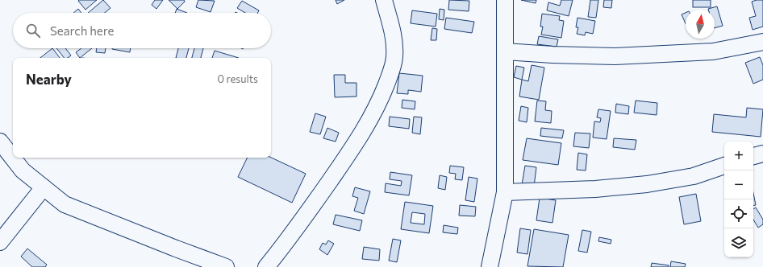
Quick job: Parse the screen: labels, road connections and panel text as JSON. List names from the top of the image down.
{
  "north": "top",
  "page": {
    "search": "Search here",
    "heading": ["Nearby", "0 results"],
    "map_buttons": ["+", "−"]
  }
}
